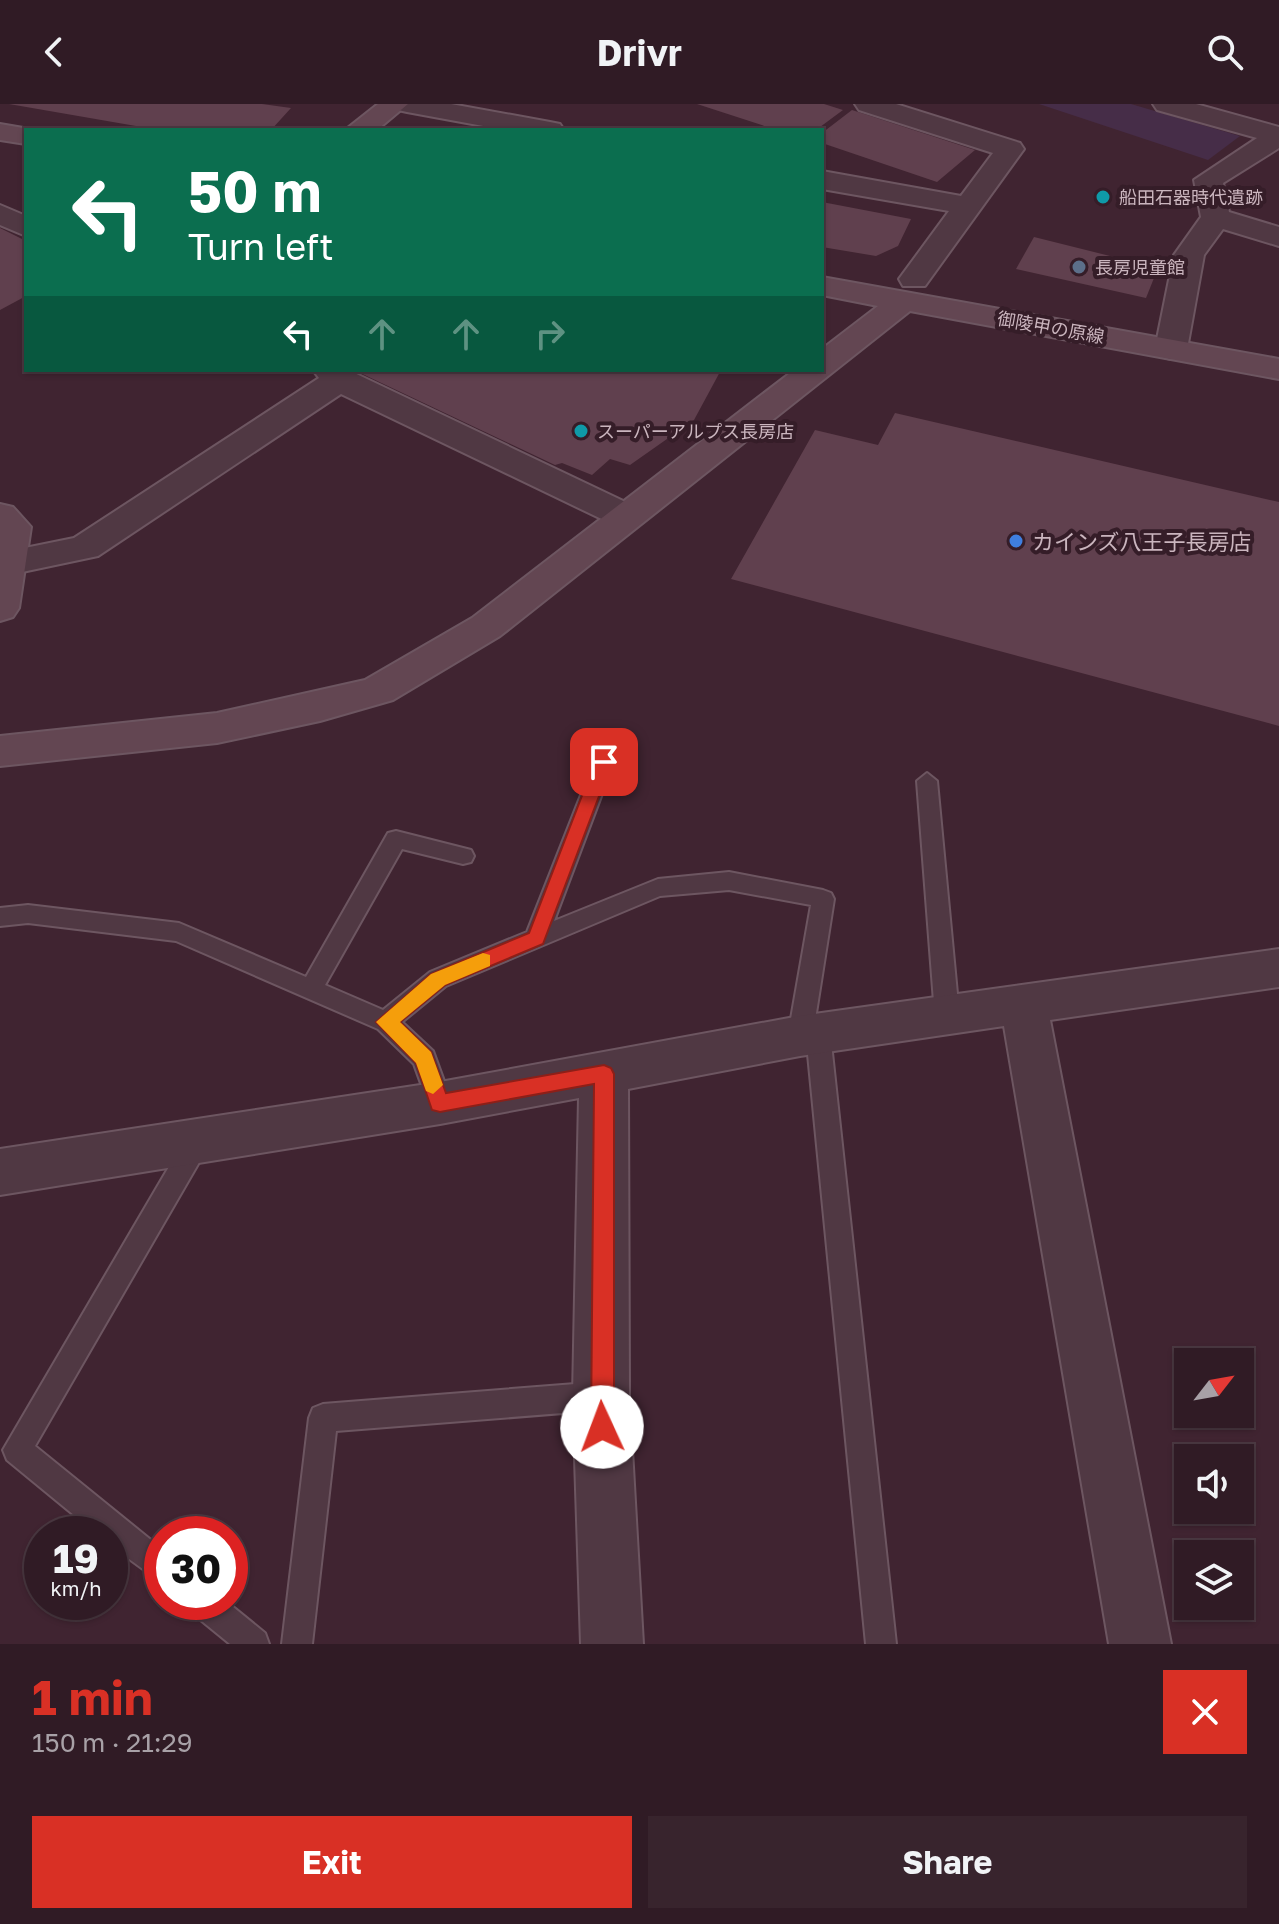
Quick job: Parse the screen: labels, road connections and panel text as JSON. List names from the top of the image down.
{
  "streets": {
    "street": ["御陵甲の原線"]
  },
  "places": [
    "船田石器時代遺跡",
    "長房児童館",
    "スーパーアルプス長房店",
    "カインズ八王子長房店"
  ],
  "north": "top right",
  "page": {
    "header": "Drivr",
    "turn": ["50 m", "Turn left"],
    "speed": "19 km/h",
    "limit": "30",
    "heading": ["1 min", "150 m · 21:29"],
    "buttons": ["Exit", "Share"]
  }
}
